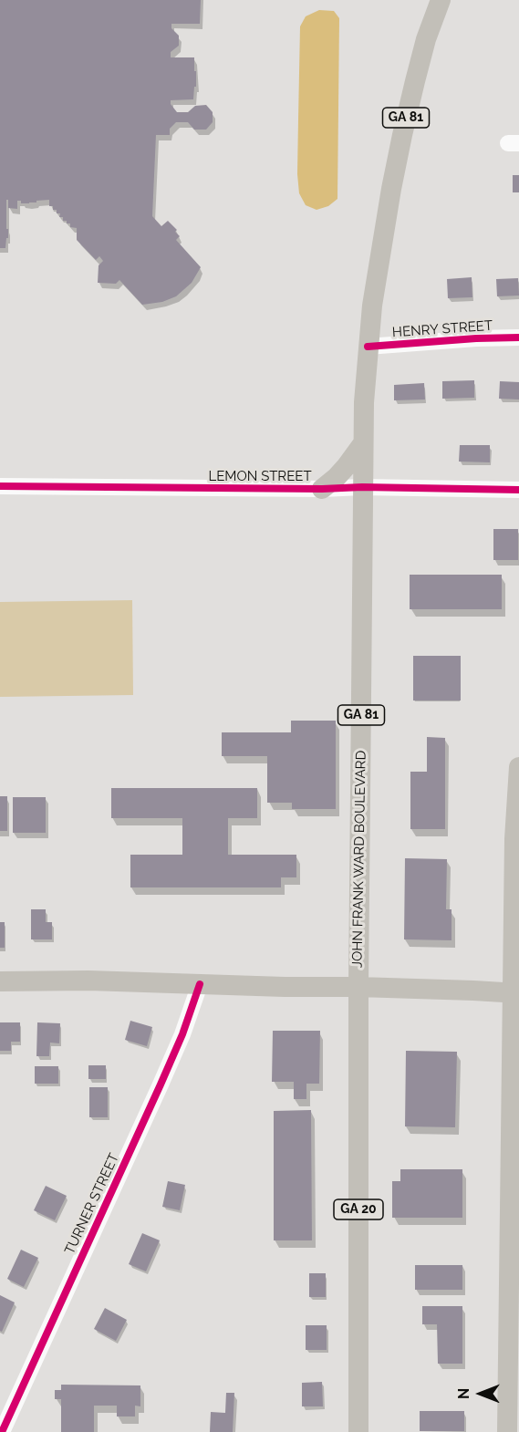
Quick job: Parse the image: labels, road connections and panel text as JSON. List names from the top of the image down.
{
  "streets": {
    "main road": ["GA 81", "JOHN FRANK WARD BOULEVARD", "GA 20"],
    "street": ["HENRY STREET", "LEMON STREET", "TURNER STREET"]
  },
  "crossings": [
    ["HENRY STREET", "JOHN FRANK WARD BOULEVARD"],
    ["LEMON STREET", "JOHN FRANK WARD BOULEVARD"]
  ],
  "north": "left"
}
